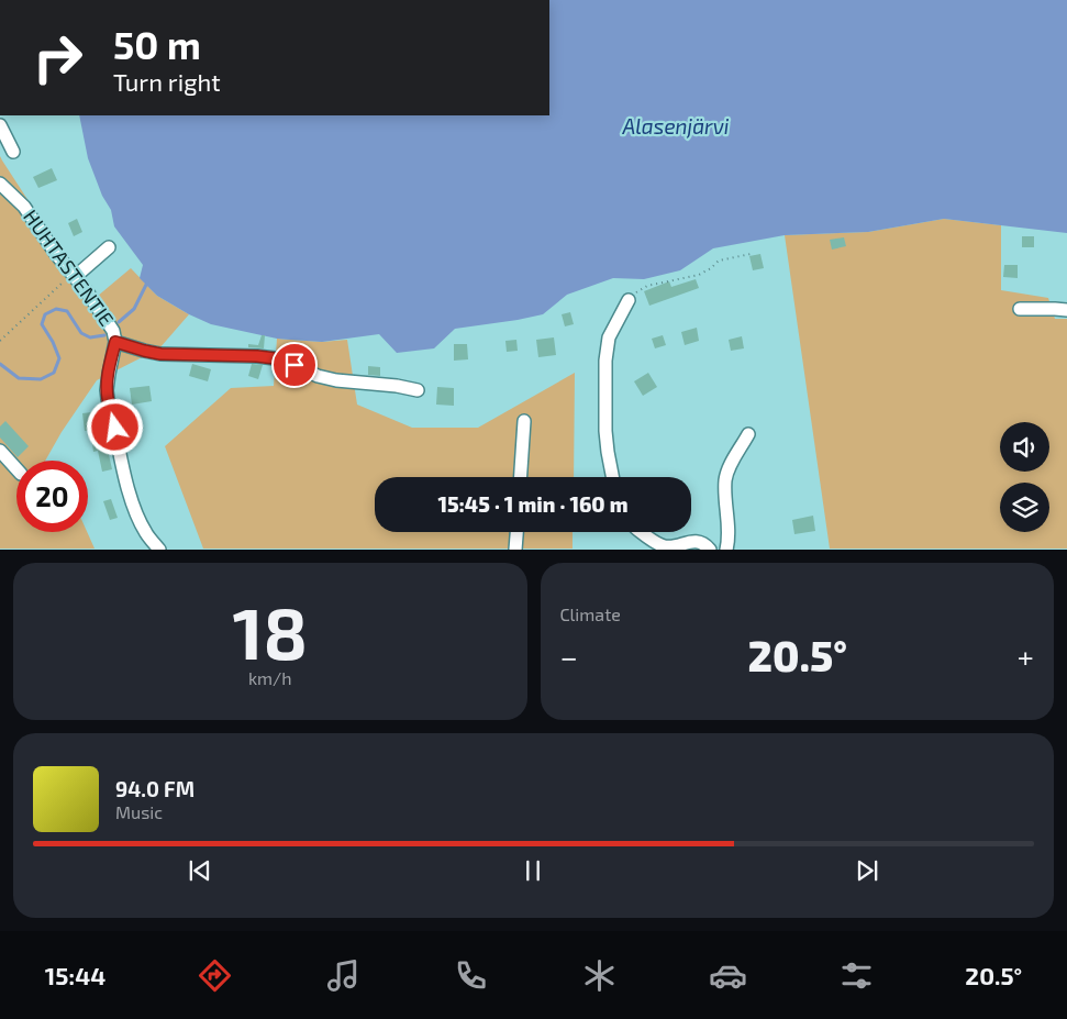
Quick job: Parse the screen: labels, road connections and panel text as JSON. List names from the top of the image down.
{
  "streets": {
    "street": ["HUHTASTENTIE"]
  },
  "water": ["Alasenjärvi"],
  "page": {
    "turn": ["50 m", "Turn right"],
    "limit": "20",
    "trip": "15:45 · 1 min · 160 m",
    "tile": [
      ["18", "km/h"],
      "Climate"
    ],
    "heat": ["−", "20.5°", "+"],
    "song": ["94.0 FM", "Music"],
    "tabs": ["15:44", "20.5°"]
  }
}
